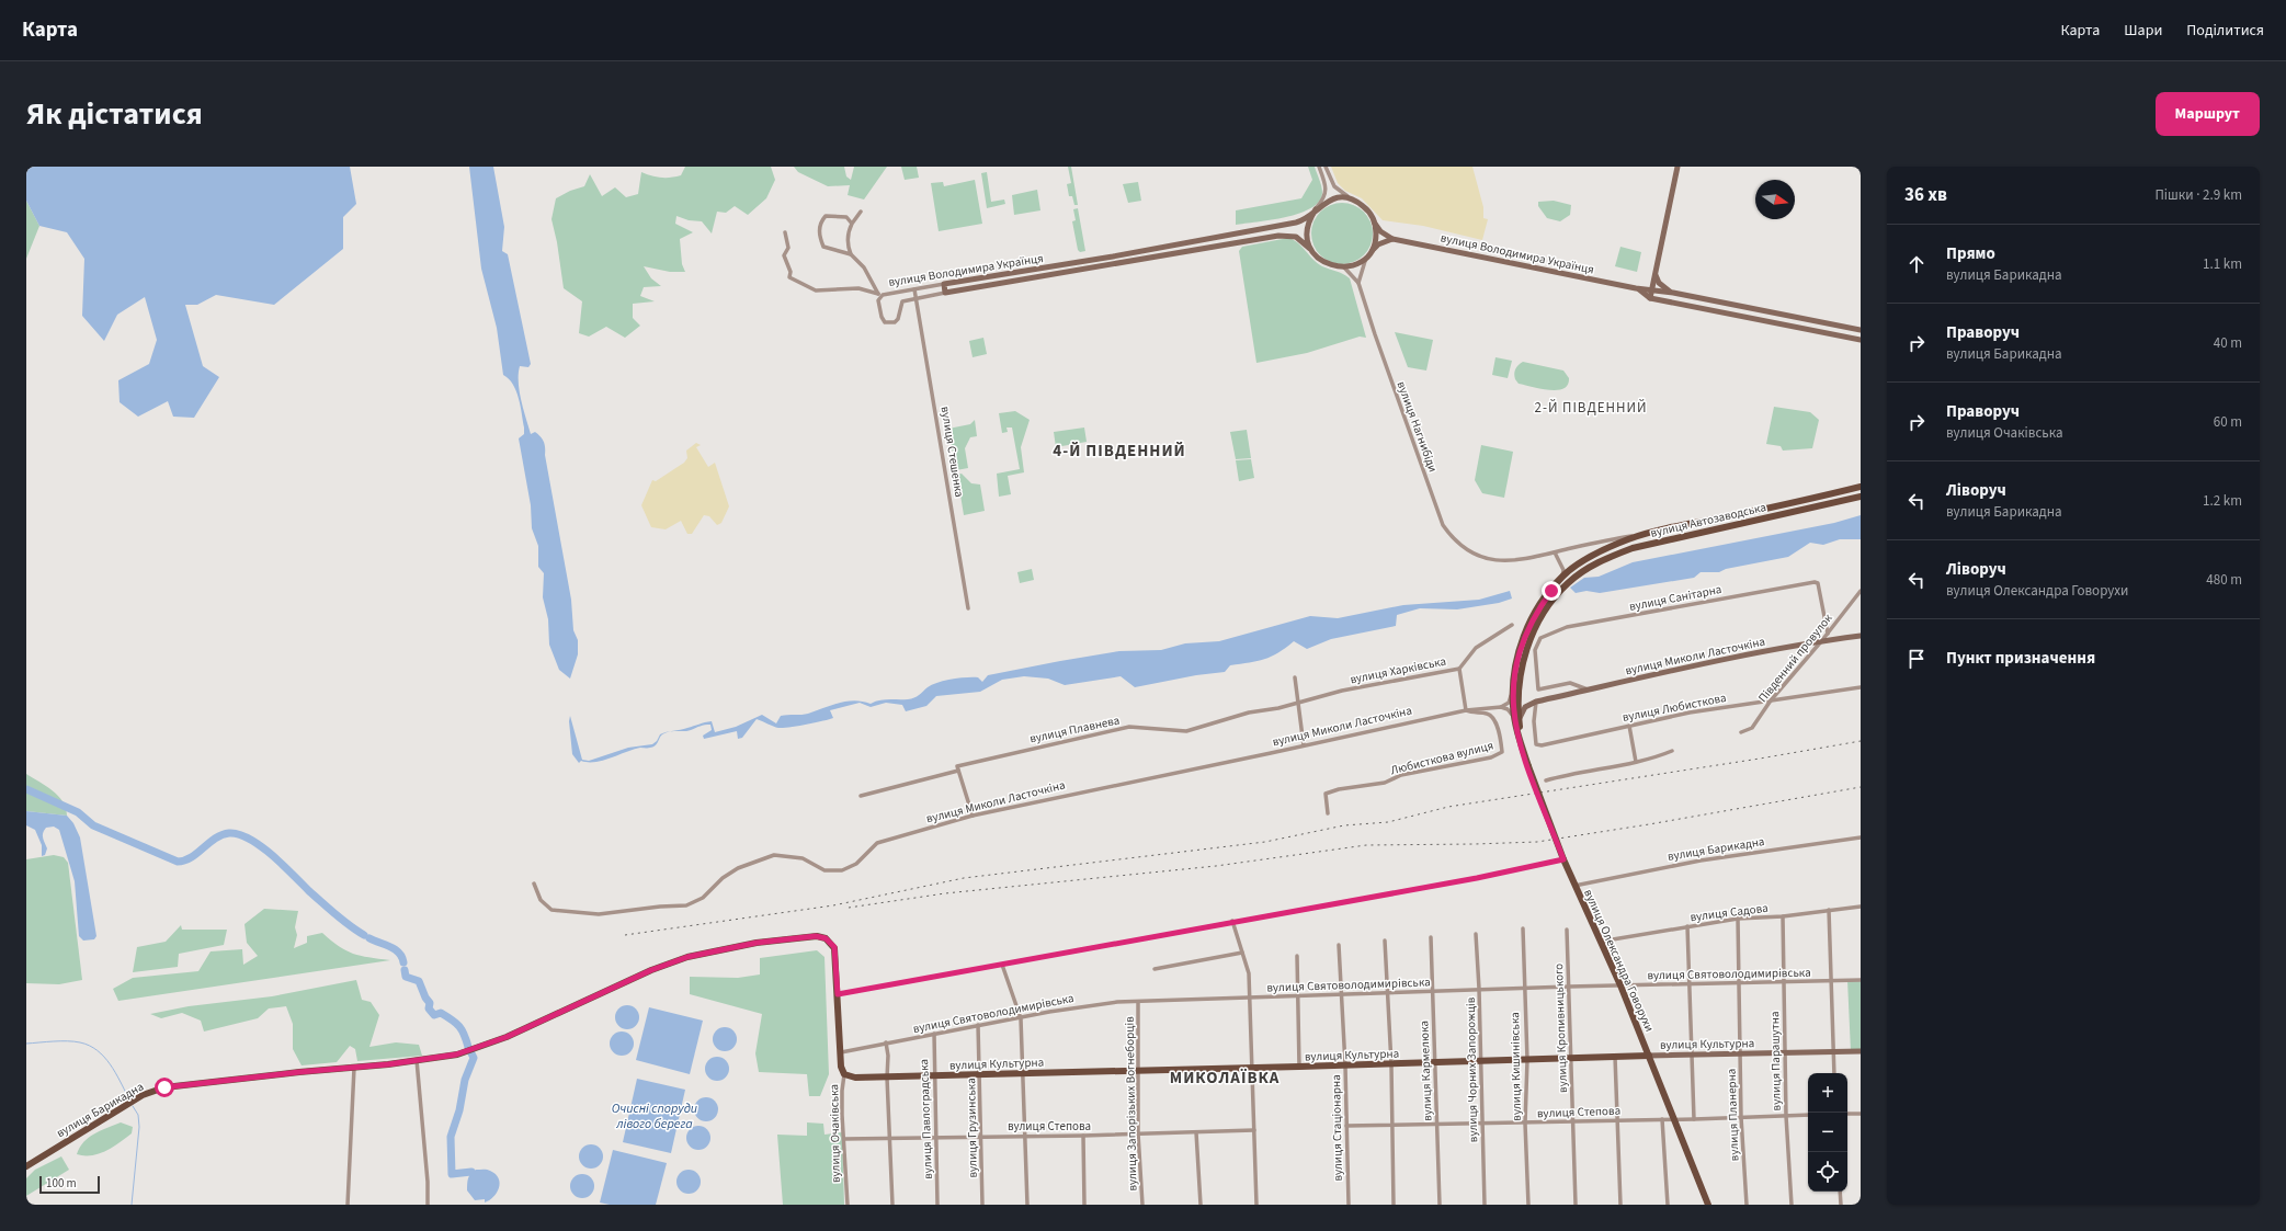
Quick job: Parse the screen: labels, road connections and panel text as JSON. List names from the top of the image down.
{
  "streets": {
    "main road": [
      "вулиця Автозаводська",
      "вулиця Барикадна",
      "вулиця Олександра Говорухи",
      "вулиця Культурна",
      "вулиця Очаківська"
    ],
    "street": [
      "вулиця Володимира Українця",
      "вулиця Нагнибіди",
      "вулиця Стешенка",
      "вулиця Санітарна",
      "вулиця Миколи Ласточкіна",
      "Південний провулок",
      "вулиця Харківська",
      "вулиця Любисткова",
      "вулиця Плавнева",
      "Любисткова вулиця",
      "вулиця Садова",
      "вулиця Святоволодимирівська",
      "вулиця Кропивницького",
      "вулиця Парашутна",
      "вулиця Кишинівська",
      "вулиця Чорних Запорожців",
      "вулиця Кармелюка",
      "вулиця Запорізьких Вогнеборців",
      "вулиця Степова",
      "вулиця Планерна",
      "вулиця Павлоградська",
      "вулиця Грузинська",
      "вулиця Стаціонарна"
    ]
  },
  "crossings": [
    ["вулиця Володимира Українця", "вулиця Нагнибіди"],
    ["вулиця Володимира Українця", "вулиця Стешенка"],
    ["вулиця Нагнибіди", "вулиця Автозаводська"],
    ["вулиця Автозаводська", "вулиця Олександра Говорухи"],
    ["вулиця Санітарна", "вулиця Миколи Ласточкіна"],
    ["вулиця Санітарна", "Південний провулок"],
    ["вулиця Миколи Ласточкіна", "Південний провулок"],
    ["вулиця Миколи Ласточкіна", "вулиця Любисткова"],
    ["вулиця Миколи Ласточкіна", "Любисткова вулиця"],
    ["Південний провулок", "вулиця Любисткова"],
    ["вулиця Харківська", "вулиця Плавнева"],
    ["вулиця Барикадна", "вулиця Олександра Говорухи"],
    ["вулиця Барикадна", "вулиця Очаківська"],
    ["вулиця Садова", "вулиця Олександра Говорухи"],
    ["вулиця Садова", "вулиця Парашутна"],
    ["вулиця Садова", "вулиця Планерна"],
    ["вулиця Олександра Говорухи", "вулиця Святоволодимирівська"],
    ["вулиця Олександра Говорухи", "вулиця Культурна"],
    ["вулиця Олександра Говорухи", "вулиця Степова"],
    ["вулиця Святоволодимирівська", "вулиця Кропивницького"],
    ["вулиця Святоволодимирівська", "вулиця Парашутна"],
    ["вулиця Святоволодимирівська", "вулиця Кишинівська"],
    ["вулиця Святоволодимирівська", "вулиця Чорних Запорожців"],
    ["вулиця Святоволодимирівська", "вулиця Кармелюка"],
    ["вулиця Святоволодимирівська", "вулиця Запорізьких Вогнеборців"],
    ["вулиця Святоволодимирівська", "вулиця Планерна"],
    ["вулиця Святоволодимирівська", "вулиця Павлоградська"],
    ["вулиця Святоволодимирівська", "вулиця Грузинська"],
    ["вулиця Святоволодимирівська", "вулиця Стаціонарна"],
    ["вулиця Святоволодимирівська", "вулиця Очаківська"],
    ["вулиця Кропивницького", "вулиця Культурна"],
    ["вулиця Кропивницького", "вулиця Степова"],
    ["вулиця Культурна", "вулиця Парашутна"],
    ["вулиця Культурна", "вулиця Кишинівська"],
    ["вулиця Культурна", "вулиця Чорних Запорожців"],
    ["вулиця Культурна", "вулиця Кармелюка"],
    ["вулиця Культурна", "вулиця Запорізьких Вогнеборців"],
    ["вулиця Культурна", "вулиця Планерна"],
    ["вулиця Культурна", "вулиця Павлоградська"],
    ["вулиця Культурна", "вулиця Грузинська"],
    ["вулиця Культурна", "вулиця Стаціонарна"],
    ["вулиця Культурна", "вулиця Очаківська"],
    ["вулиця Парашутна", "вулиця Степова"],
    ["вулиця Кишинівська", "вулиця Степова"],
    ["вулиця Чорних Запорожців", "вулиця Степова"],
    ["вулиця Кармелюка", "вулиця Степова"],
    ["вулиця Запорізьких Вогнеборців", "вулиця Степова"],
    ["вулиця Степова", "вулиця Планерна"],
    ["вулиця Степова", "вулиця Павлоградська"],
    ["вулиця Степова", "вулиця Грузинська"],
    ["вулиця Степова", "вулиця Стаціонарна"],
    ["вулиця Степова", "вулиця Очаківська"]
  ],
  "districts": ["2-Й ПІВДЕННИЙ", "4-Й ПІВДЕННИЙ", "МИКОЛАЇВКА"],
  "water": ["Очисні споруди лівого берега"],
  "scale_bar": "100 m",
  "north": "right",
  "page": {
    "header": "Карта",
    "nav": ["Карта", "Шари", "Поділитися"],
    "title": "Як дістатися",
    "buttons": "Маршрут",
    "heading": ["36 хв", "Пішки · 2.9 km"],
    "list": [
      ["Прямо", "вулиця Барикадна", "1.1 km"],
      ["Праворуч", "вулиця Барикадна", "40 m"],
      ["Праворуч", "вулиця Очаківська", "60 m"],
      ["Ліворуч", "вулиця Барикадна", "1.2 km"],
      ["Ліворуч", "вулиця Олександра Говорухи", "480 m"],
      "Пункт призначення"
    ],
    "map_buttons": ["+", "−"],
    "scale": "100 m"
  }
}
